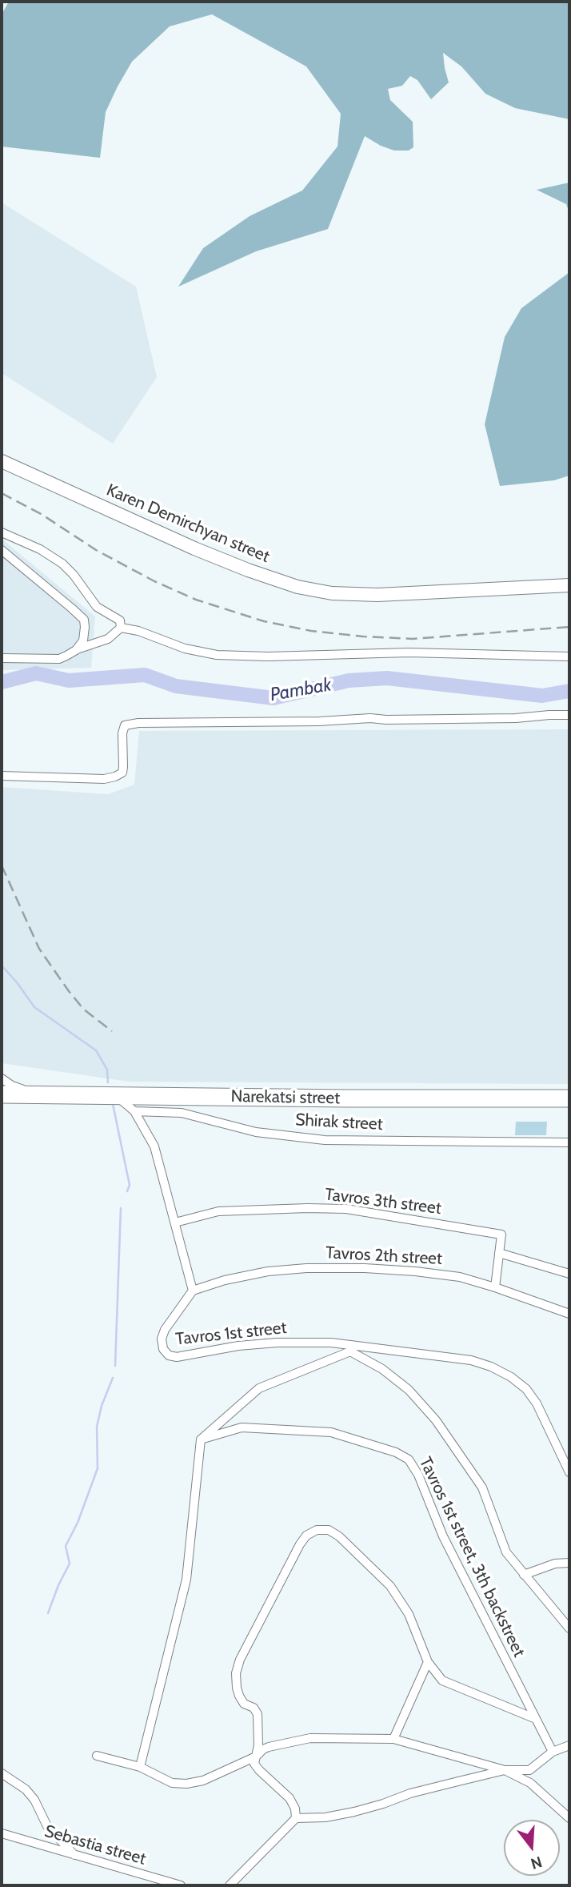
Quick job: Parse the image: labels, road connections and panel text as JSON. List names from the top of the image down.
{
  "streets": {
    "highway": ["Narekatsi street"],
    "main road": ["Karen Demirchyan street"],
    "street": [
      "Shirak street",
      "Tavros 3th street",
      "Tavros 2th street",
      "Tavros 1st street",
      "Tavros 1st street, 3th backstreet",
      "Sebastia street"
    ]
  },
  "crossings": [
    ["Tavros 3th street", "Tavros 2th street"],
    ["Tavros 2th street", "Tavros 1st street"]
  ],
  "water": ["Pambak"],
  "north": "bottom"
}
